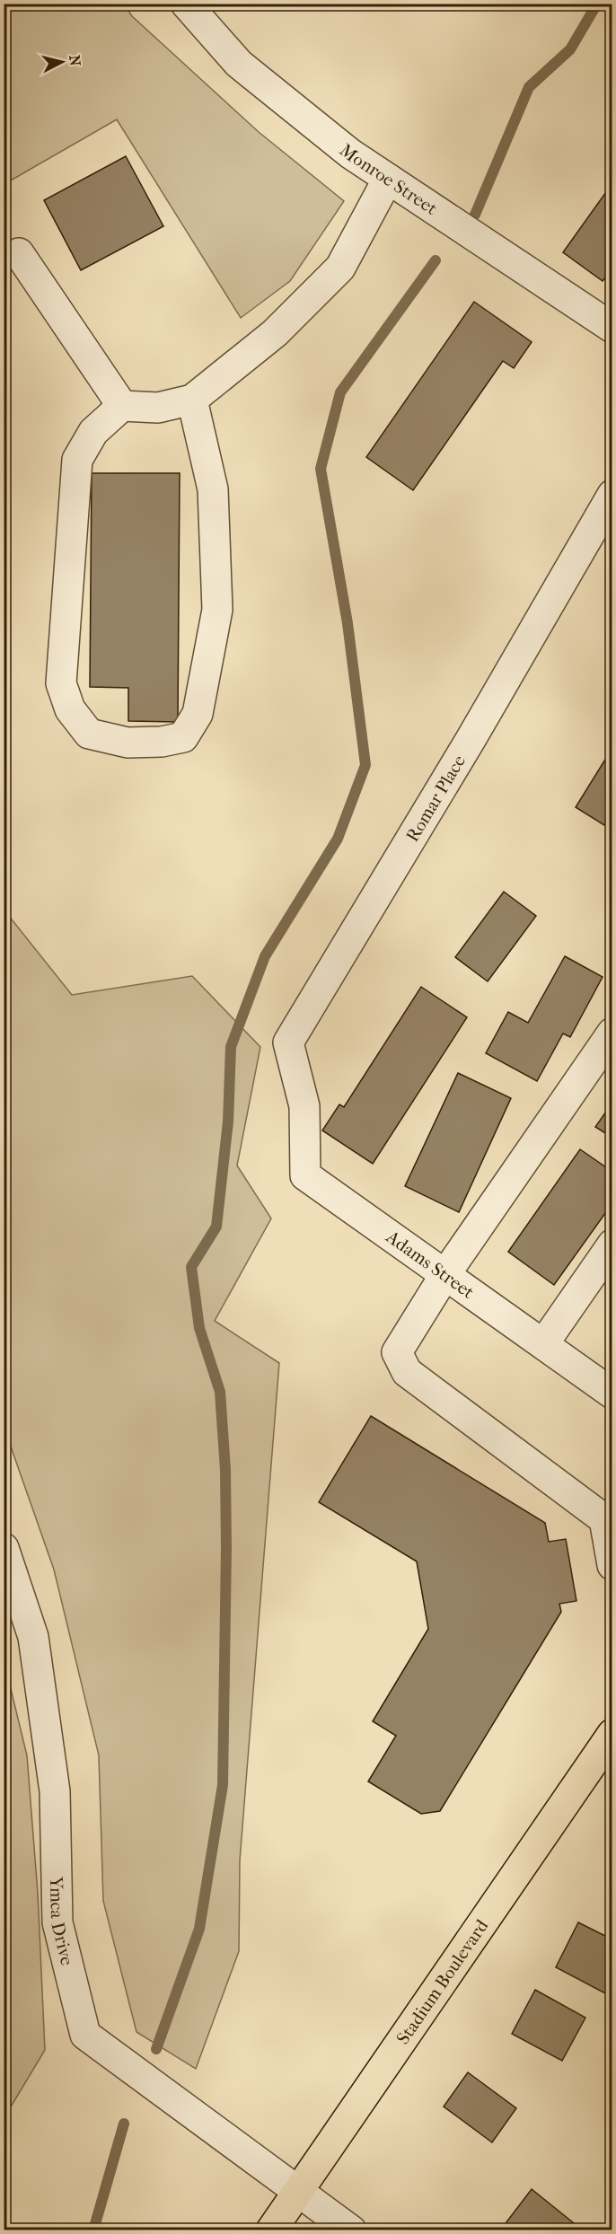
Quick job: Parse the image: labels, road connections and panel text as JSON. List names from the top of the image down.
{
  "streets": {
    "main road": ["Stadium Boulevard"],
    "street": [
      "Monroe Street",
      "Romar Place",
      "Adams Street",
      "Ymca Drive"
    ]
  },
  "crossings": [
    ["Romar Place", "Adams Street"],
    ["Ymca Drive", "Stadium Boulevard"]
  ],
  "north": "right"
}
